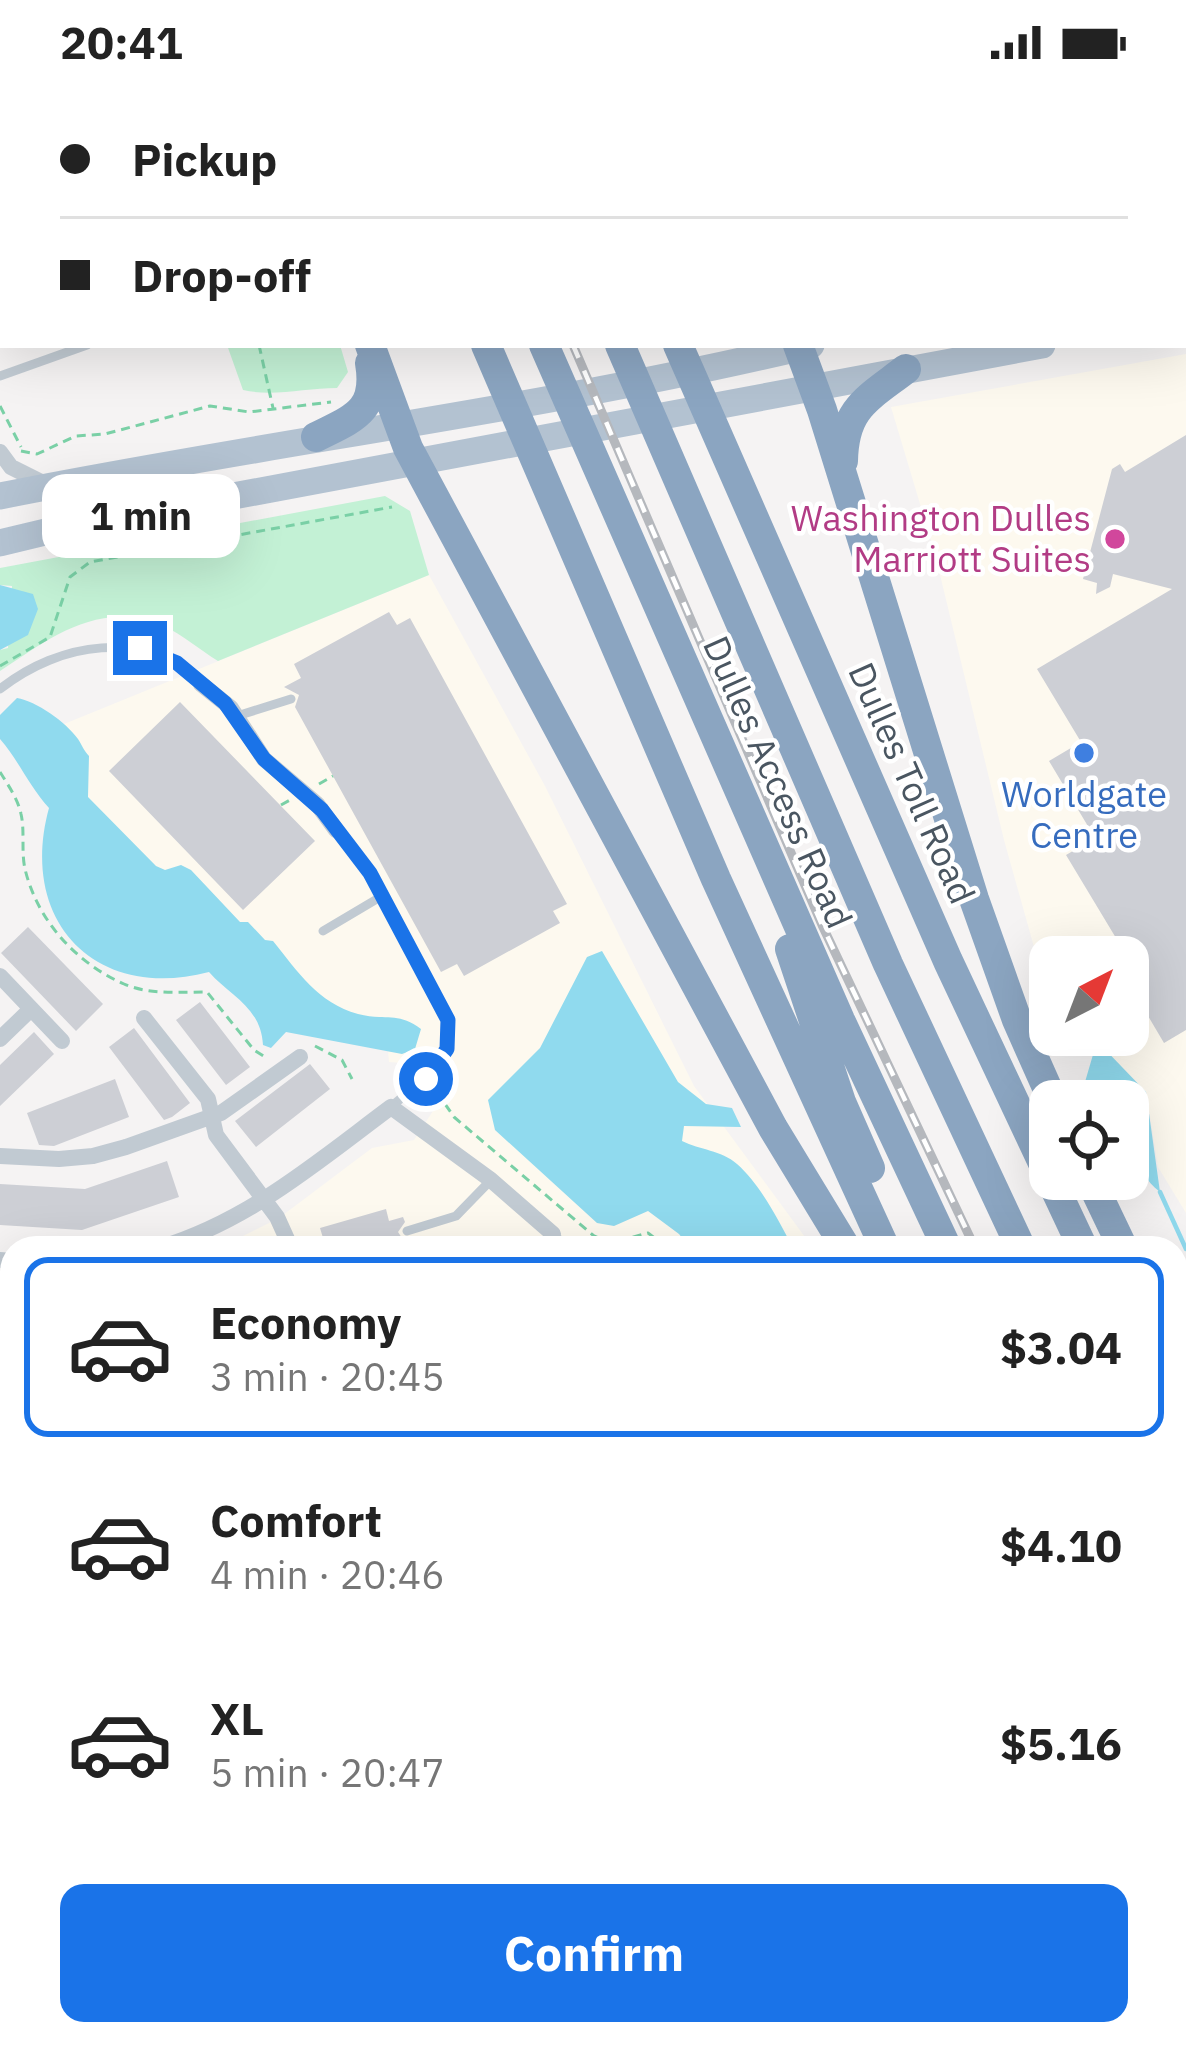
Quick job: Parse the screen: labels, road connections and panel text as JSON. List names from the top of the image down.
{
  "streets": {
    "highway": ["Dulles Access Road", "Dulles Toll Road"]
  },
  "places": ["Washington Dulles Marriott Suites", "Worldgate Centre"],
  "north": "top right",
  "page": {
    "status": "20:41",
    "banner": ["Pickup", "Drop-off"],
    "bubble": "1 min",
    "list": [
      {
        "name": "Economy",
        "note": "3 min · 20:45",
        "value": "$3.04"
      },
      {
        "name": "Comfort",
        "note": "4 min · 20:46",
        "value": "$4.10"
      },
      {
        "name": "XL",
        "note": "5 min · 20:47",
        "value": "$5.16"
      }
    ],
    "buttons": "Confirm"
  }
}
